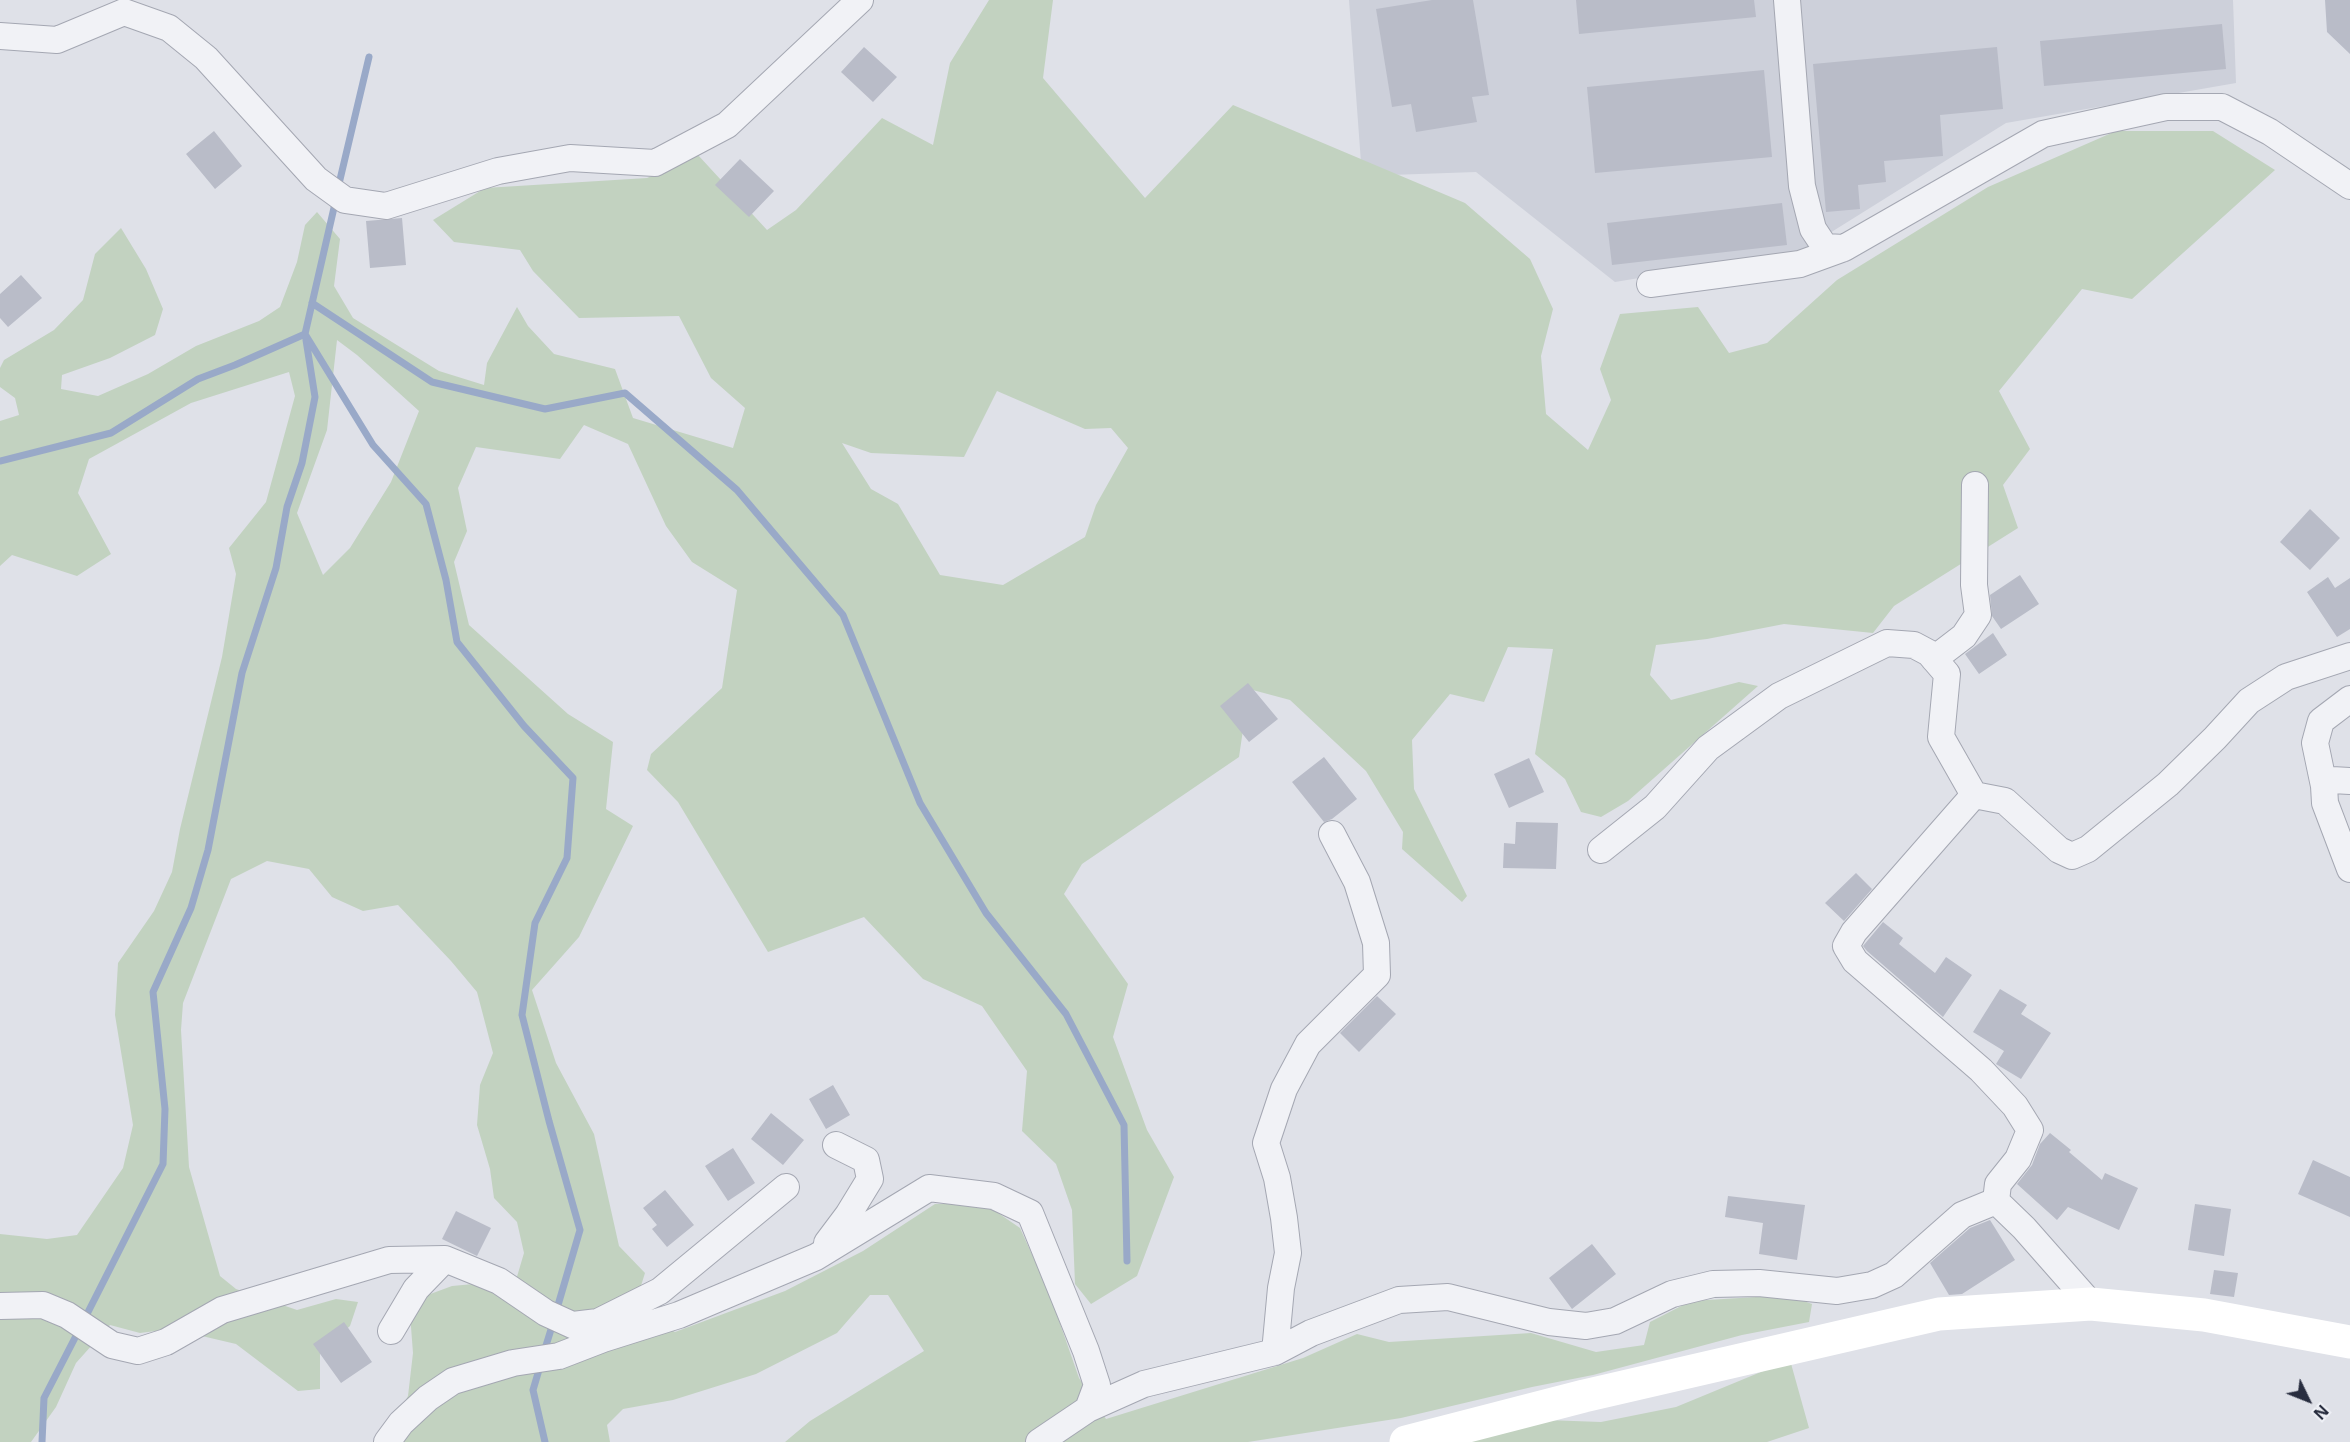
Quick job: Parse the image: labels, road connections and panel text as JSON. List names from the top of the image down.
{
  "north": "bottom right"
}
